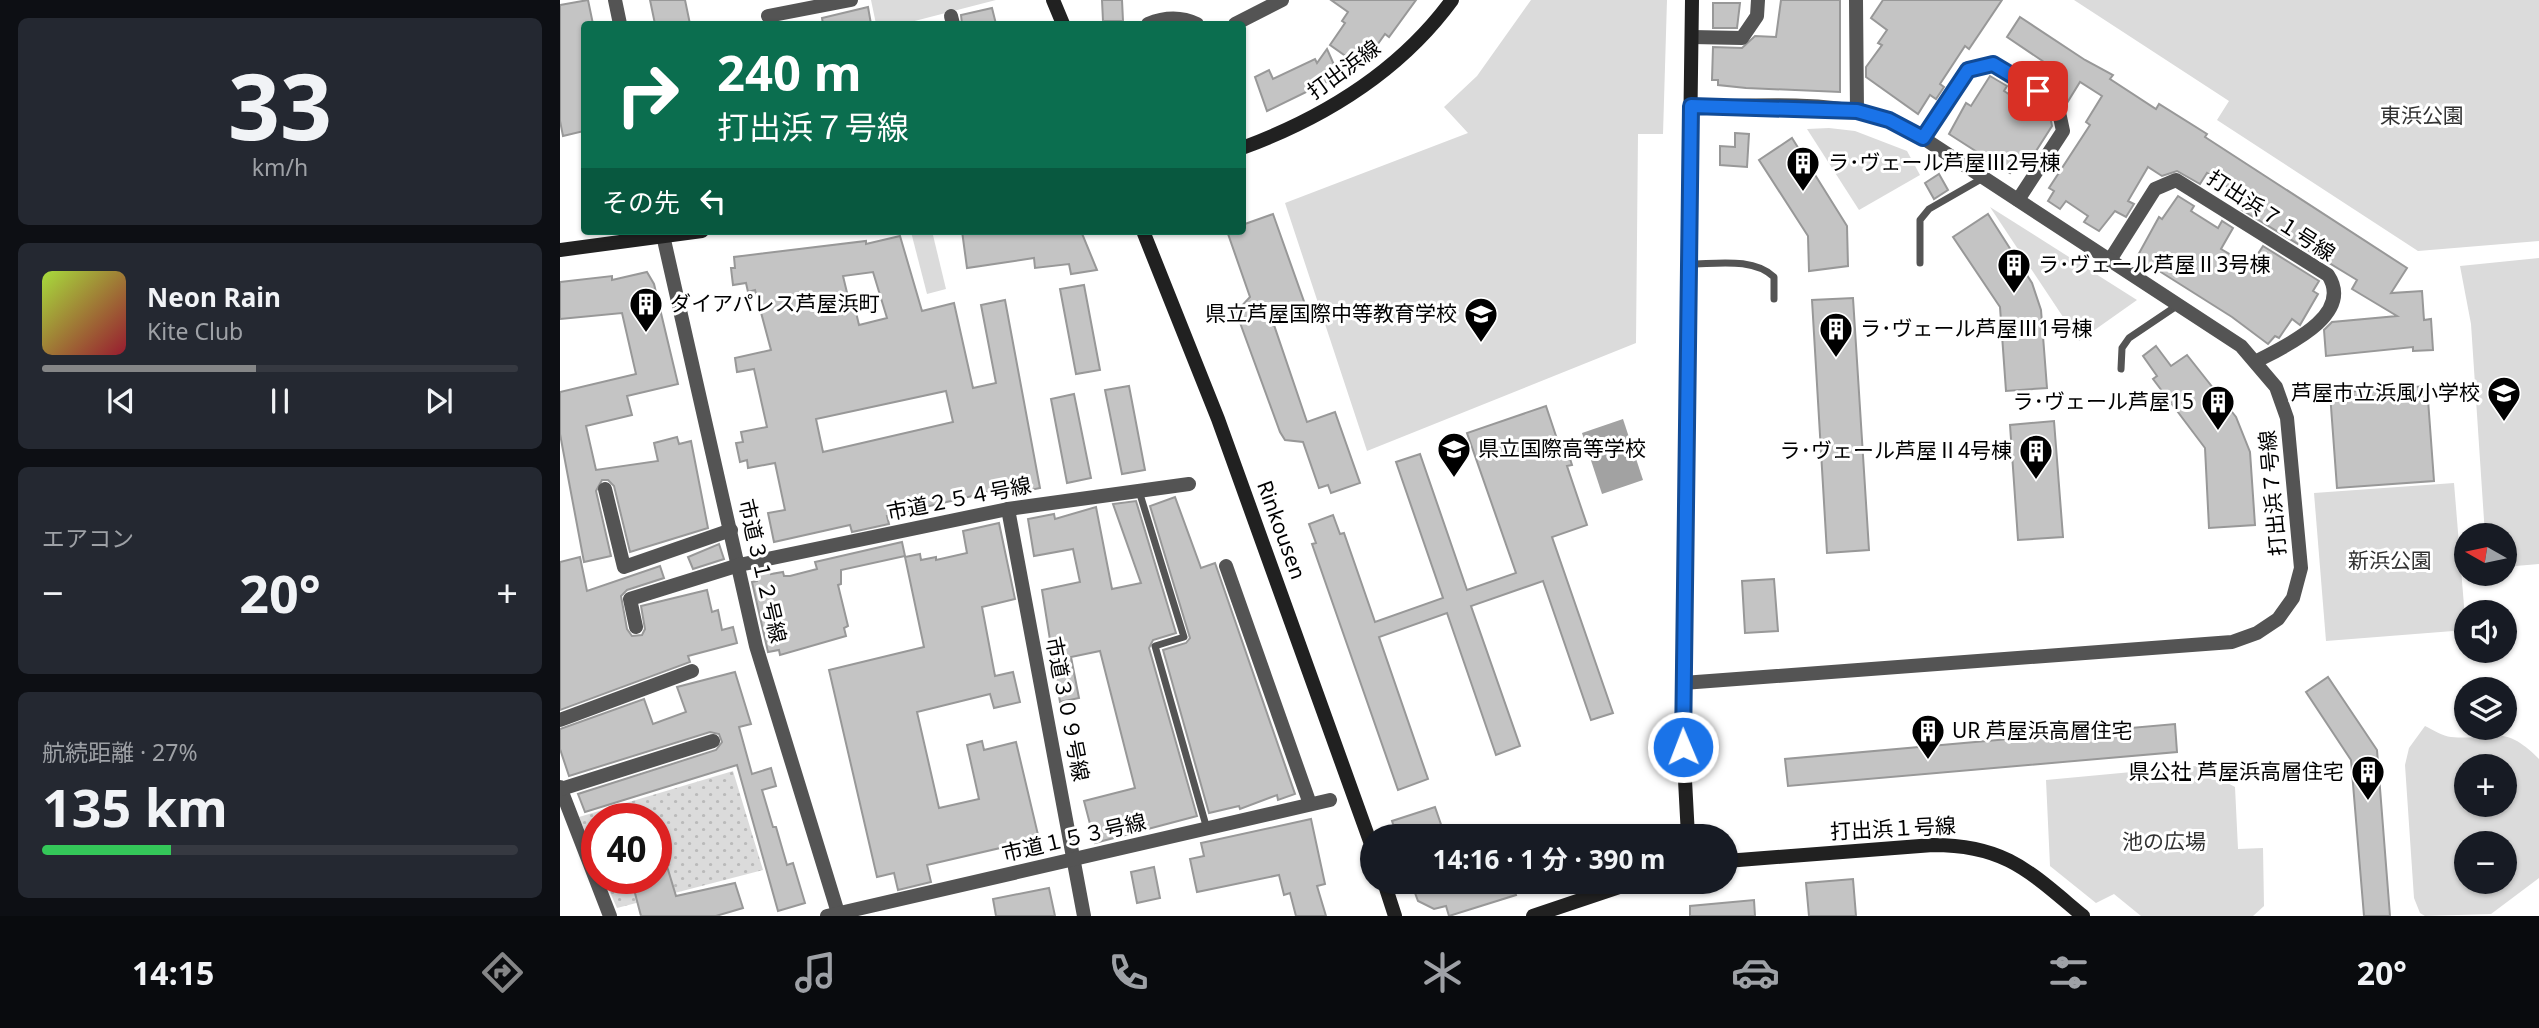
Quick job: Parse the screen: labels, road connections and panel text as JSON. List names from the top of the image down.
{
  "streets": {
    "street": [
      "打出浜線",
      "打出浜７１号線",
      "打出浜７号線",
      "市道２５４号線",
      "Rinkousen",
      "市道３１２号線",
      "市道３０９号線",
      "打出浜１号線",
      "市道１５３号線"
    ]
  },
  "crossings": [
    ["打出浜７１号線", "打出浜７号線"],
    ["市道２５４号線", "市道３１２号線"],
    ["市道２５４号線", "市道３０９号線"],
    ["市道３１２号線", "市道１５３号線"],
    ["市道３０９号線", "市道１５３号線"]
  ],
  "parks": ["東浜公園", "新浜公園", "池の広場"],
  "places": {
    "building": [
      "ラ･ヴェール芦屋Ⅲ2号棟",
      "ラ･ヴェール芦屋Ⅱ3号棟",
      "ダイアパレス芦屋浜町",
      "ラ･ヴェール芦屋Ⅲ1号棟",
      "ラ･ヴェール芦屋15",
      "ラ･ヴェール芦屋Ⅱ4号棟",
      "UR 芦屋浜高層住宅",
      "県公社 芦屋浜高層住宅"
    ],
    "school or university": ["県立芦屋国際中等教育学校", "芦屋市立浜風小学校", "県立国際高等学校"]
  },
  "north": "left",
  "page": {
    "tile": [
      ["33", "km/h"],
      "エアコン",
      ["航続距離 · 27%", "135 km"]
    ],
    "turn": ["240 m", "打出浜７号線"],
    "then": "その先",
    "song": ["Neon Rain", "Kite Club"],
    "map_buttons": ["+", "−"],
    "heat": ["−", "20°", "+"],
    "limit": "40",
    "trip": "14:16 · 1 分 · 390 m",
    "tabs": ["14:15", "20°"]
  }
}
